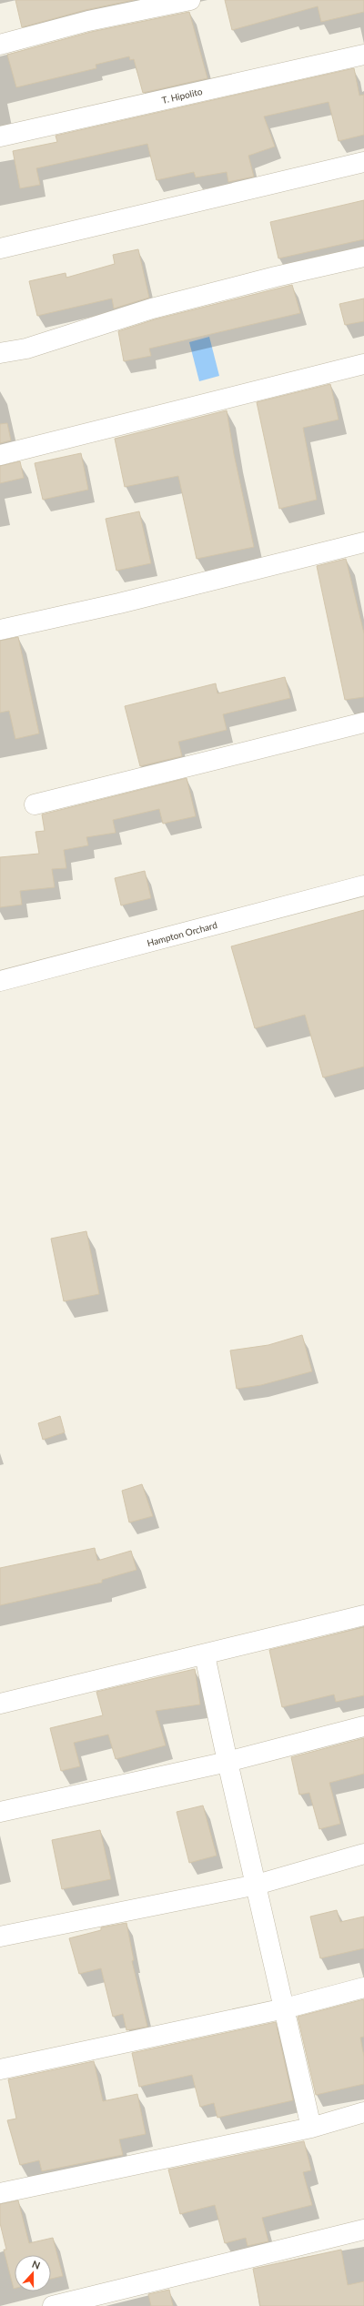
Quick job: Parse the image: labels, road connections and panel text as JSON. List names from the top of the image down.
{
  "streets": {
    "street": ["T. Hipolito", "Hampton Orchard"]
  },
  "north": "top"
}
